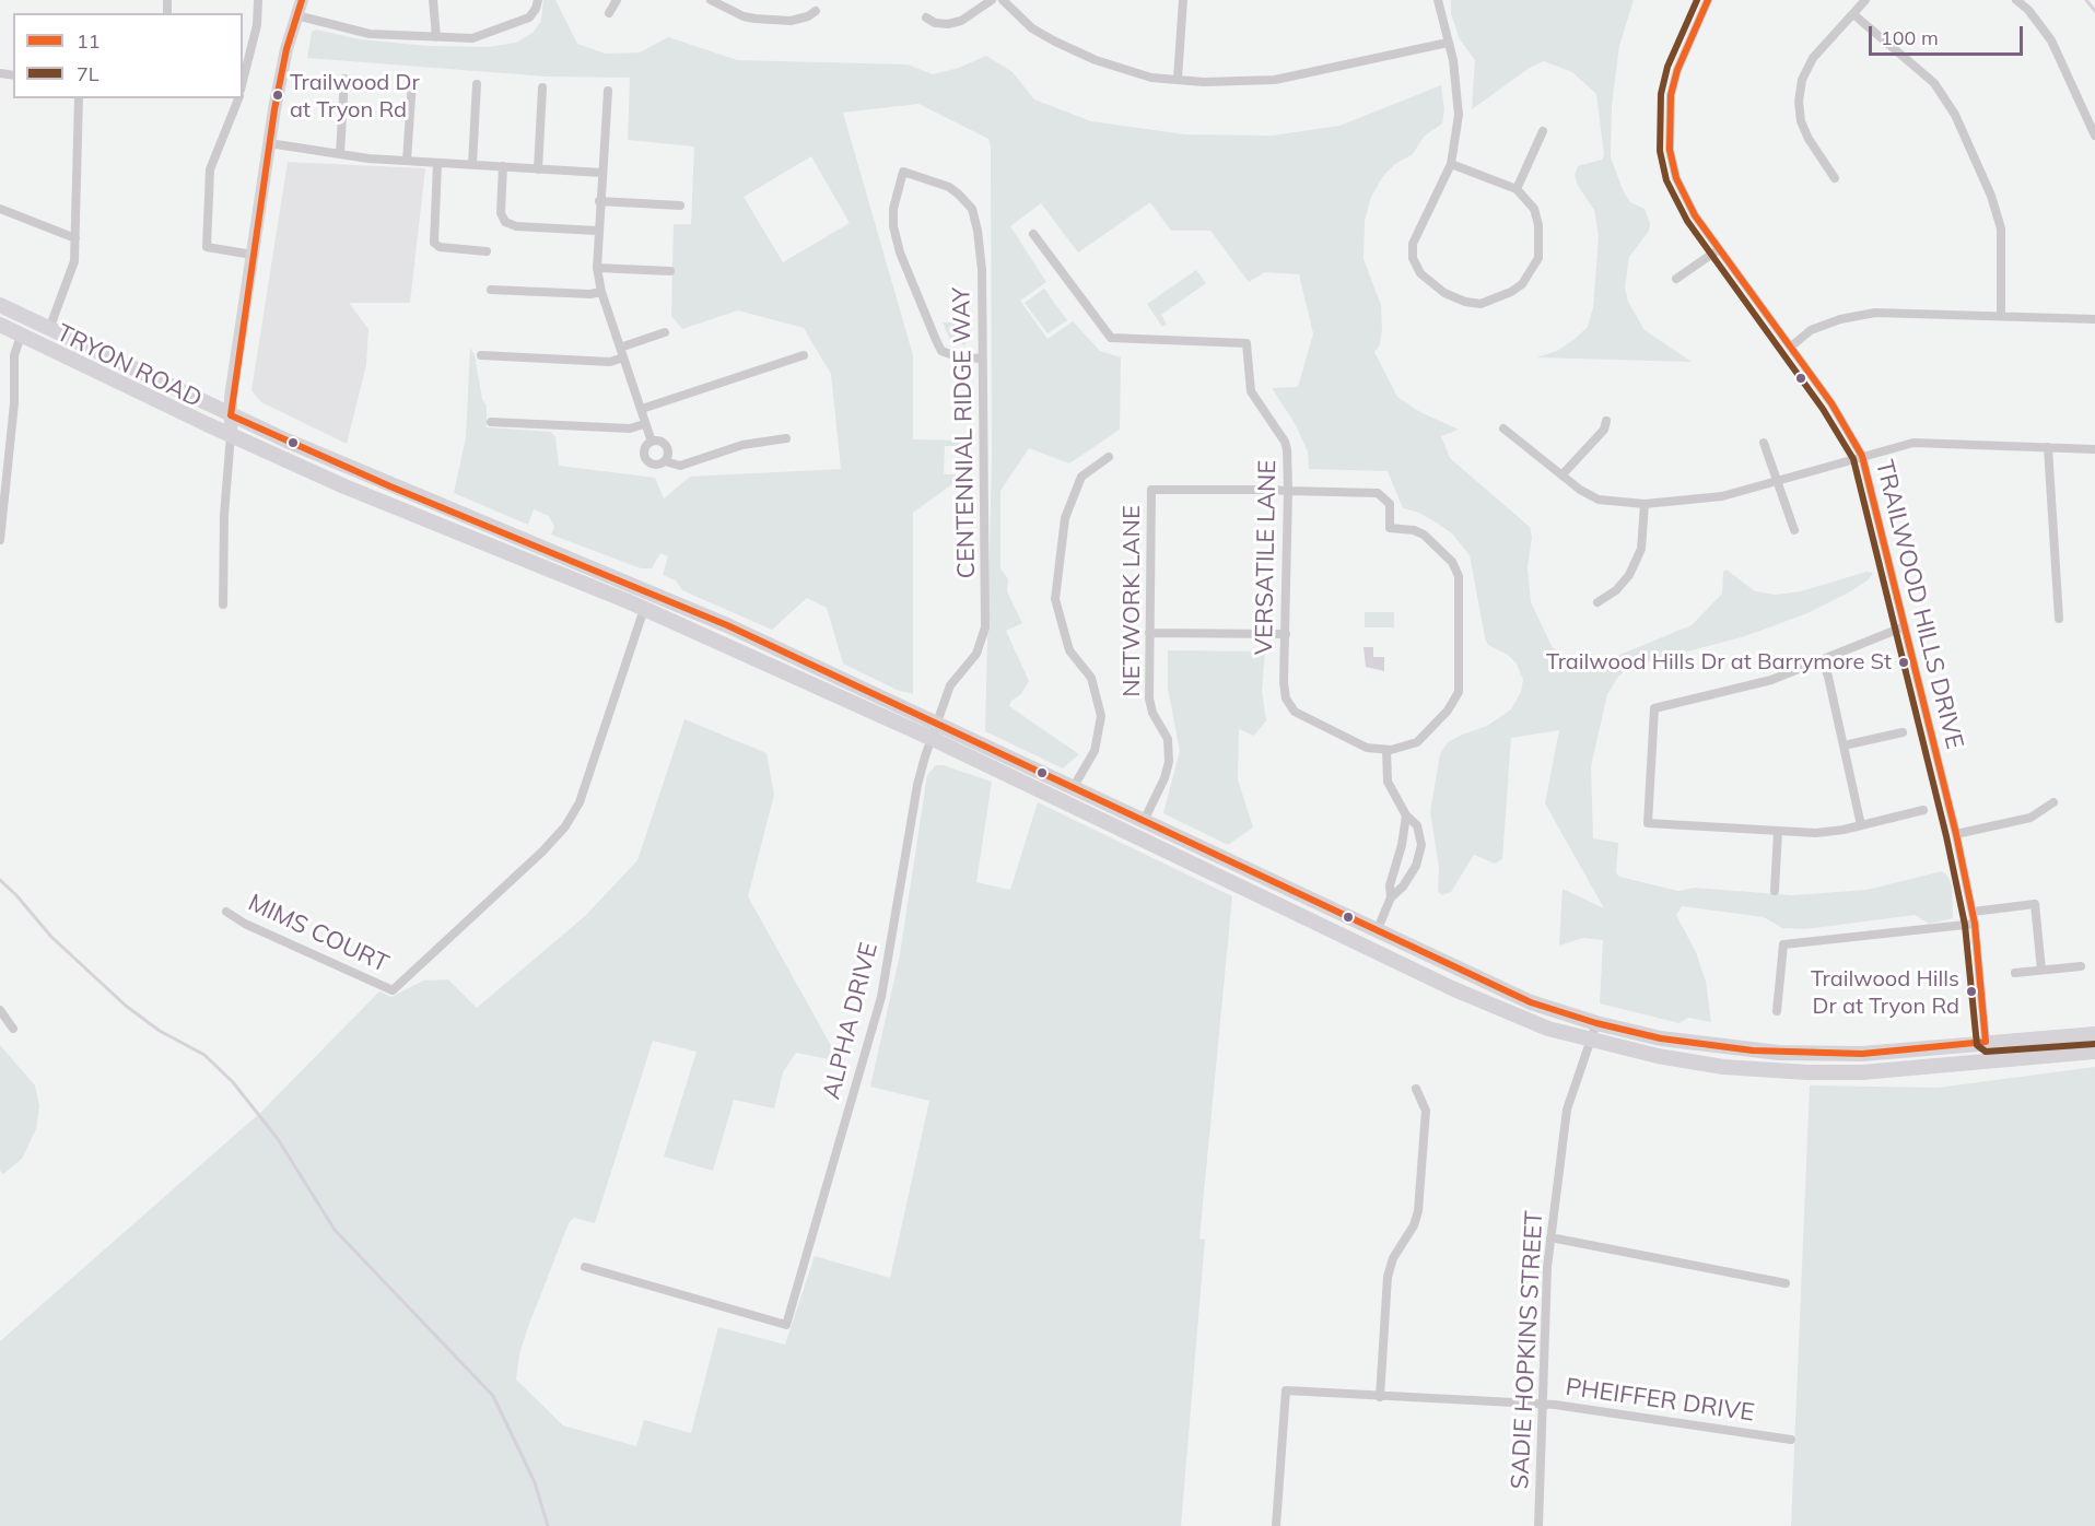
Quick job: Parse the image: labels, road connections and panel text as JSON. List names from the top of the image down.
{
  "streets": {
    "main road": ["TRYON ROAD"],
    "street": [
      "CENTENNIAL RIDGE WAY",
      "VERSATILE LANE",
      "NETWORK LANE",
      "TRAILWOOD HILLS DRIVE",
      "MIMS COURT",
      "ALPHA DRIVE",
      "SADIE HOPKINS STREET",
      "PHEIFFER DRIVE"
    ]
  },
  "crossings": [
    ["TRYON ROAD", "CENTENNIAL RIDGE WAY"],
    ["TRYON ROAD", "NETWORK LANE"],
    ["TRYON ROAD", "TRAILWOOD HILLS DRIVE"],
    ["TRYON ROAD", "MIMS COURT"],
    ["TRYON ROAD", "ALPHA DRIVE"],
    ["TRYON ROAD", "SADIE HOPKINS STREET"],
    ["CENTENNIAL RIDGE WAY", "ALPHA DRIVE"],
    ["VERSATILE LANE", "NETWORK LANE"],
    ["SADIE HOPKINS STREET", "PHEIFFER DRIVE"]
  ],
  "places": ["Trailwood Dr at Tryon Rd", "Trailwood Hills Dr at Barrymore St", "Trailwood Hills Dr at Tryon Rd"],
  "lines": ["transit line 11", "transit line 7L"],
  "legend": ["11", "7L"],
  "scale_bar": "100 m"
}
